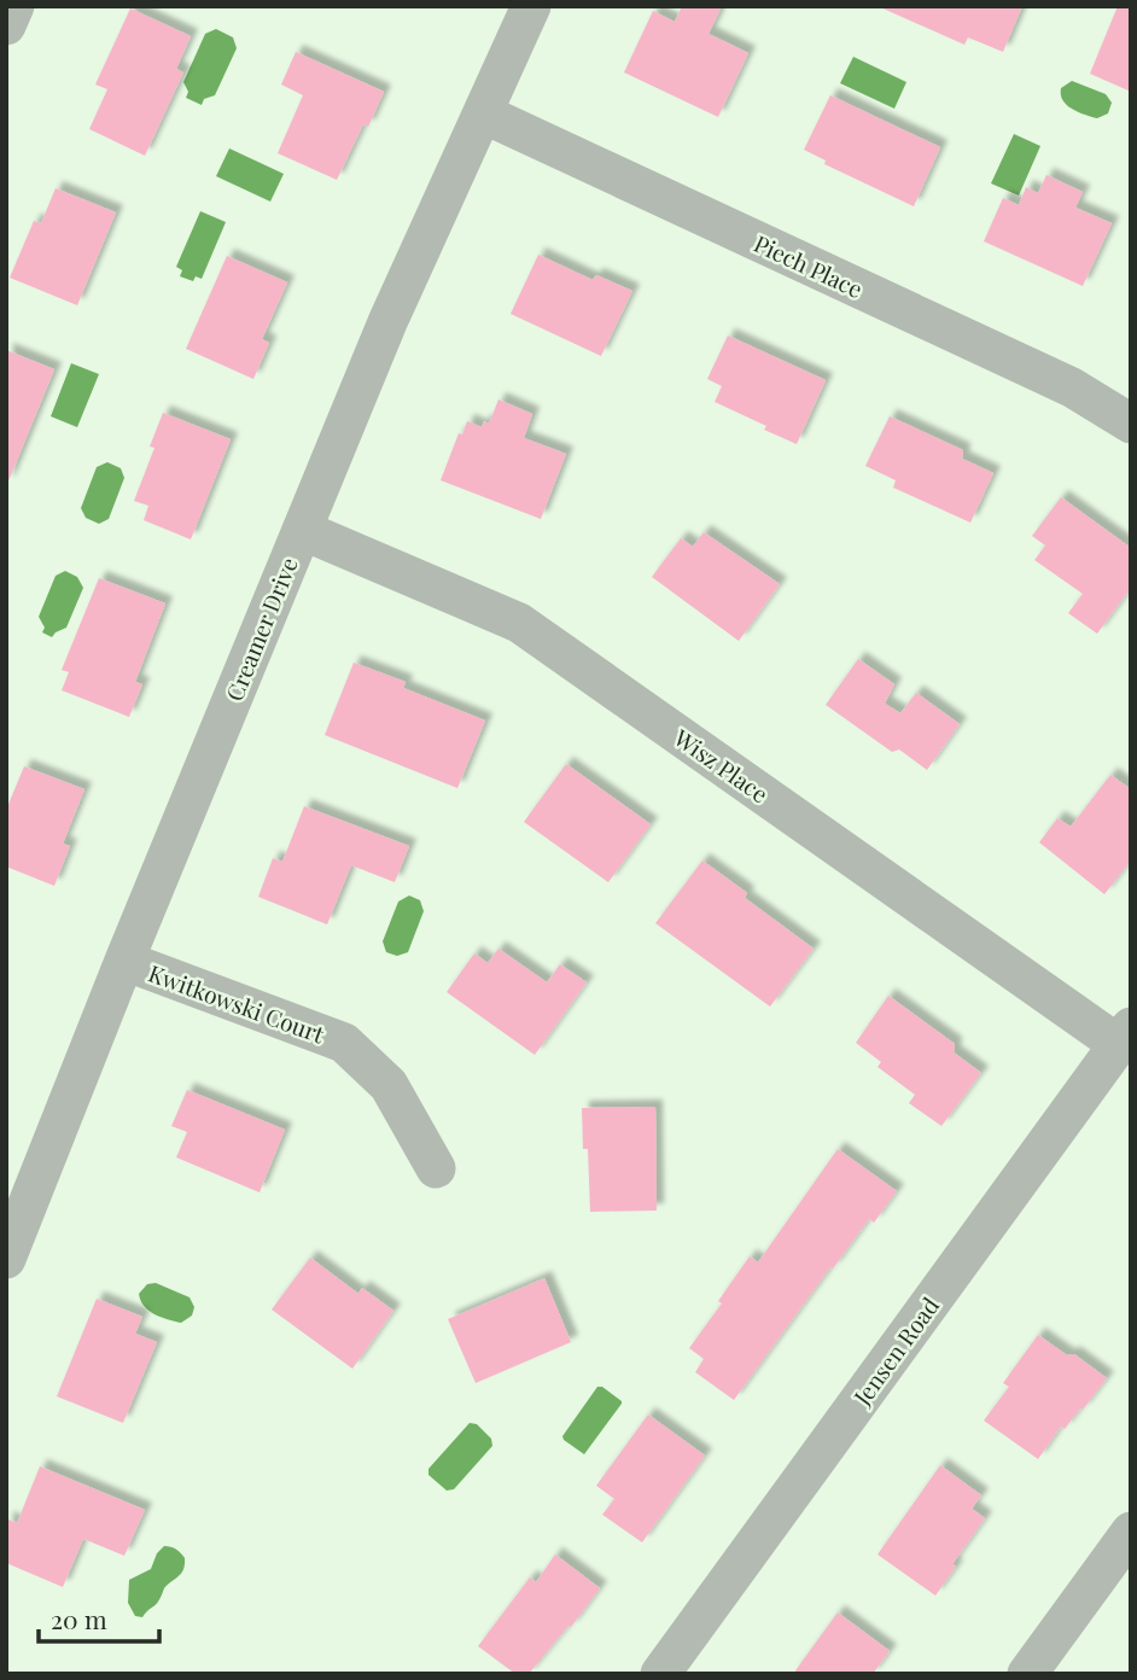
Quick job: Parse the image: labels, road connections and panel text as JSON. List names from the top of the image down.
{
  "streets": {
    "street": [
      "Piech Place",
      "Creamer Drive",
      "Wisz Place",
      "Kwitkowski Court",
      "Jensen Road"
    ]
  },
  "crossings": [
    ["Piech Place", "Creamer Drive"],
    ["Creamer Drive", "Wisz Place"],
    ["Creamer Drive", "Kwitkowski Court"],
    ["Wisz Place", "Jensen Road"]
  ],
  "scale_bar": "20 m"
}
